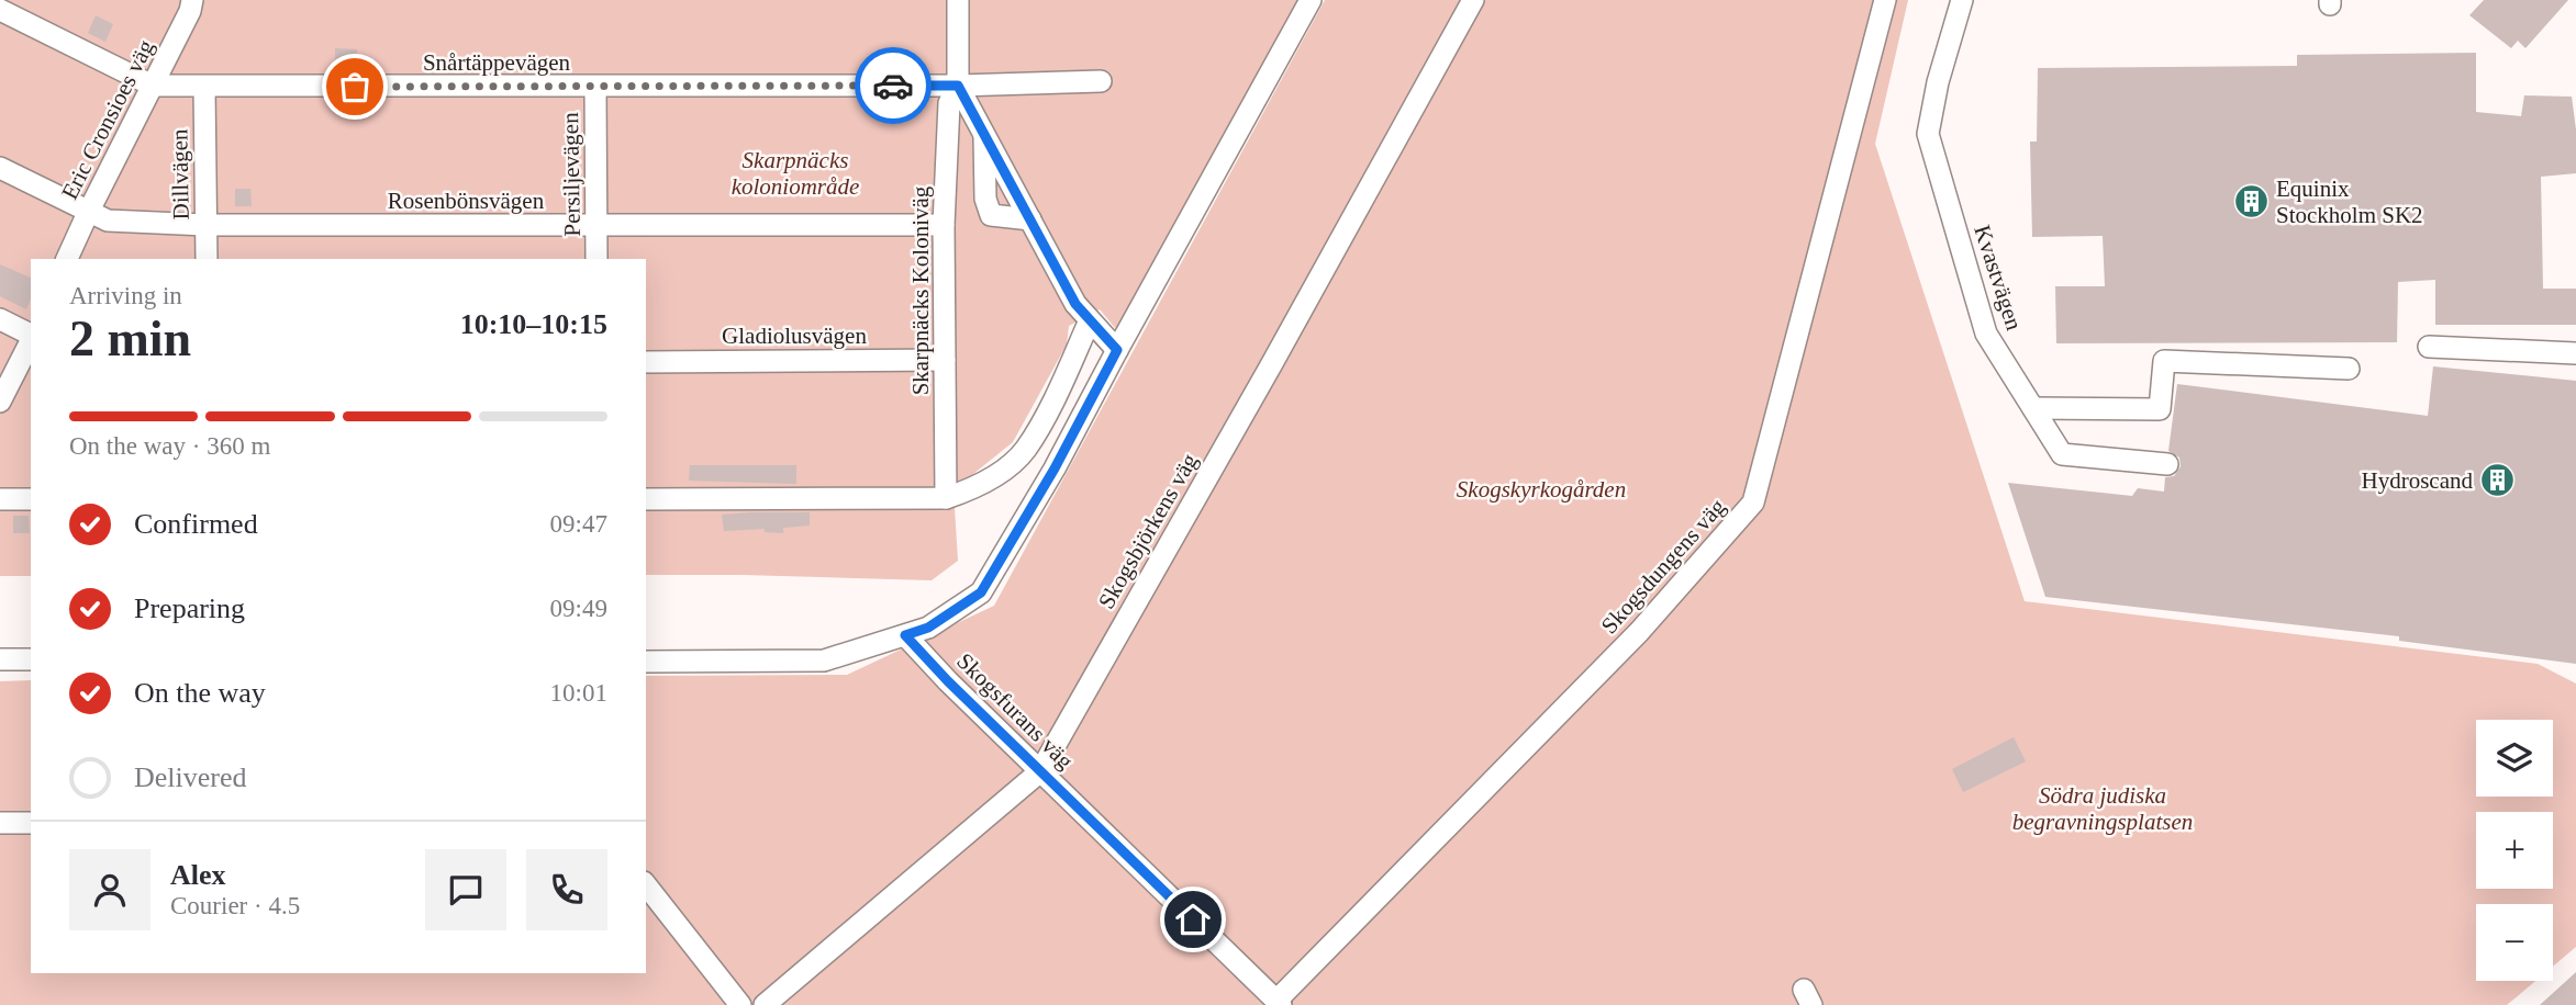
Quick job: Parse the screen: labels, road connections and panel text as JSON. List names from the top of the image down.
{
  "streets": {
    "street": [
      "Snårtäppevägen",
      "Eric Cronsioes väg",
      "Dillvägen",
      "Persiljevägen",
      "Rosenbönsvägen",
      "Kvastvägen",
      "Skarpnäcks Koloniväg",
      "Gladiolusvägen",
      "Skogsbjörkens väg",
      "Skogsdungens väg",
      "Skogsfurans väg"
    ]
  },
  "crossings": [
    ["Snårtäppevägen", "Eric Cronsioes väg"],
    ["Snårtäppevägen", "Dillvägen"],
    ["Snårtäppevägen", "Persiljevägen"],
    ["Snårtäppevägen", "Skarpnäcks Koloniväg"],
    ["Eric Cronsioes väg", "Rosenbönsvägen"],
    ["Dillvägen", "Rosenbönsvägen"],
    ["Persiljevägen", "Rosenbönsvägen"],
    ["Rosenbönsvägen", "Skarpnäcks Koloniväg"],
    ["Skarpnäcks Koloniväg", "Gladiolusvägen"],
    ["Skogsbjörkens väg", "Skogsfurans väg"],
    ["Skogsdungens väg", "Skogsfurans väg"]
  ],
  "parks": ["Skarpnäcks koloniområde", "Skogskyrkogården", "Södra judiska begravningsplatsen"],
  "places": {
    "building": ["Equinix Stockholm SK2", "Hydroscand"]
  },
  "page": {
    "heading": ["2 min", "Arriving in", "10:10–10:15"],
    "panel": ["Alex", "Courier · 4.5"],
    "bar": "On the way · 360 m",
    "list": [
      ["Confirmed", "09:47"],
      ["Preparing", "09:49"],
      ["On the way", "10:01"],
      "Delivered"
    ],
    "map_buttons": ["+", "−"]
  }
}
